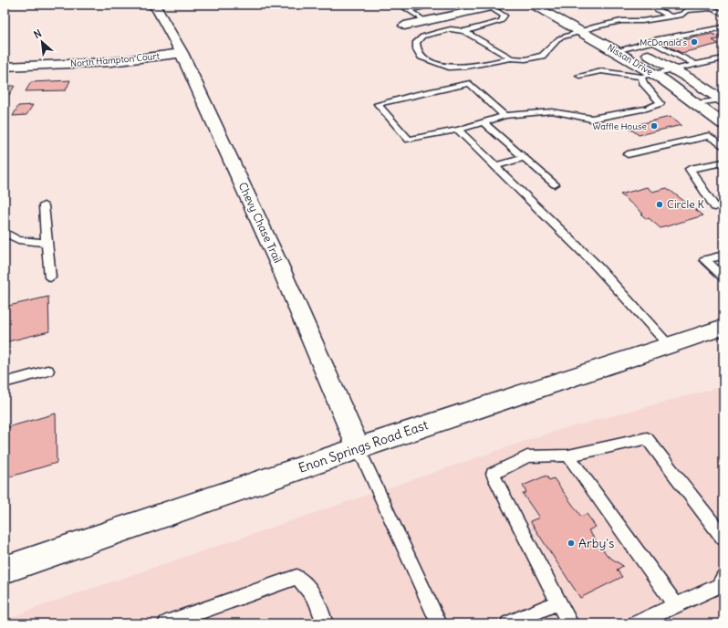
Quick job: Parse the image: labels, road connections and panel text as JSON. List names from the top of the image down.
{
  "streets": {
    "street": [
      "North Hampton Court",
      "Nissan Drive",
      "Chevy Chase Trail",
      "Enon Springs Road East"
    ]
  },
  "crossings": [
    ["North Hampton Court", "Chevy Chase Trail"],
    ["Chevy Chase Trail", "Enon Springs Road East"]
  ],
  "places": [
    "McDonald's",
    "Waffle House",
    "Circle K",
    "Arby's"
  ],
  "north": "top left"
}
